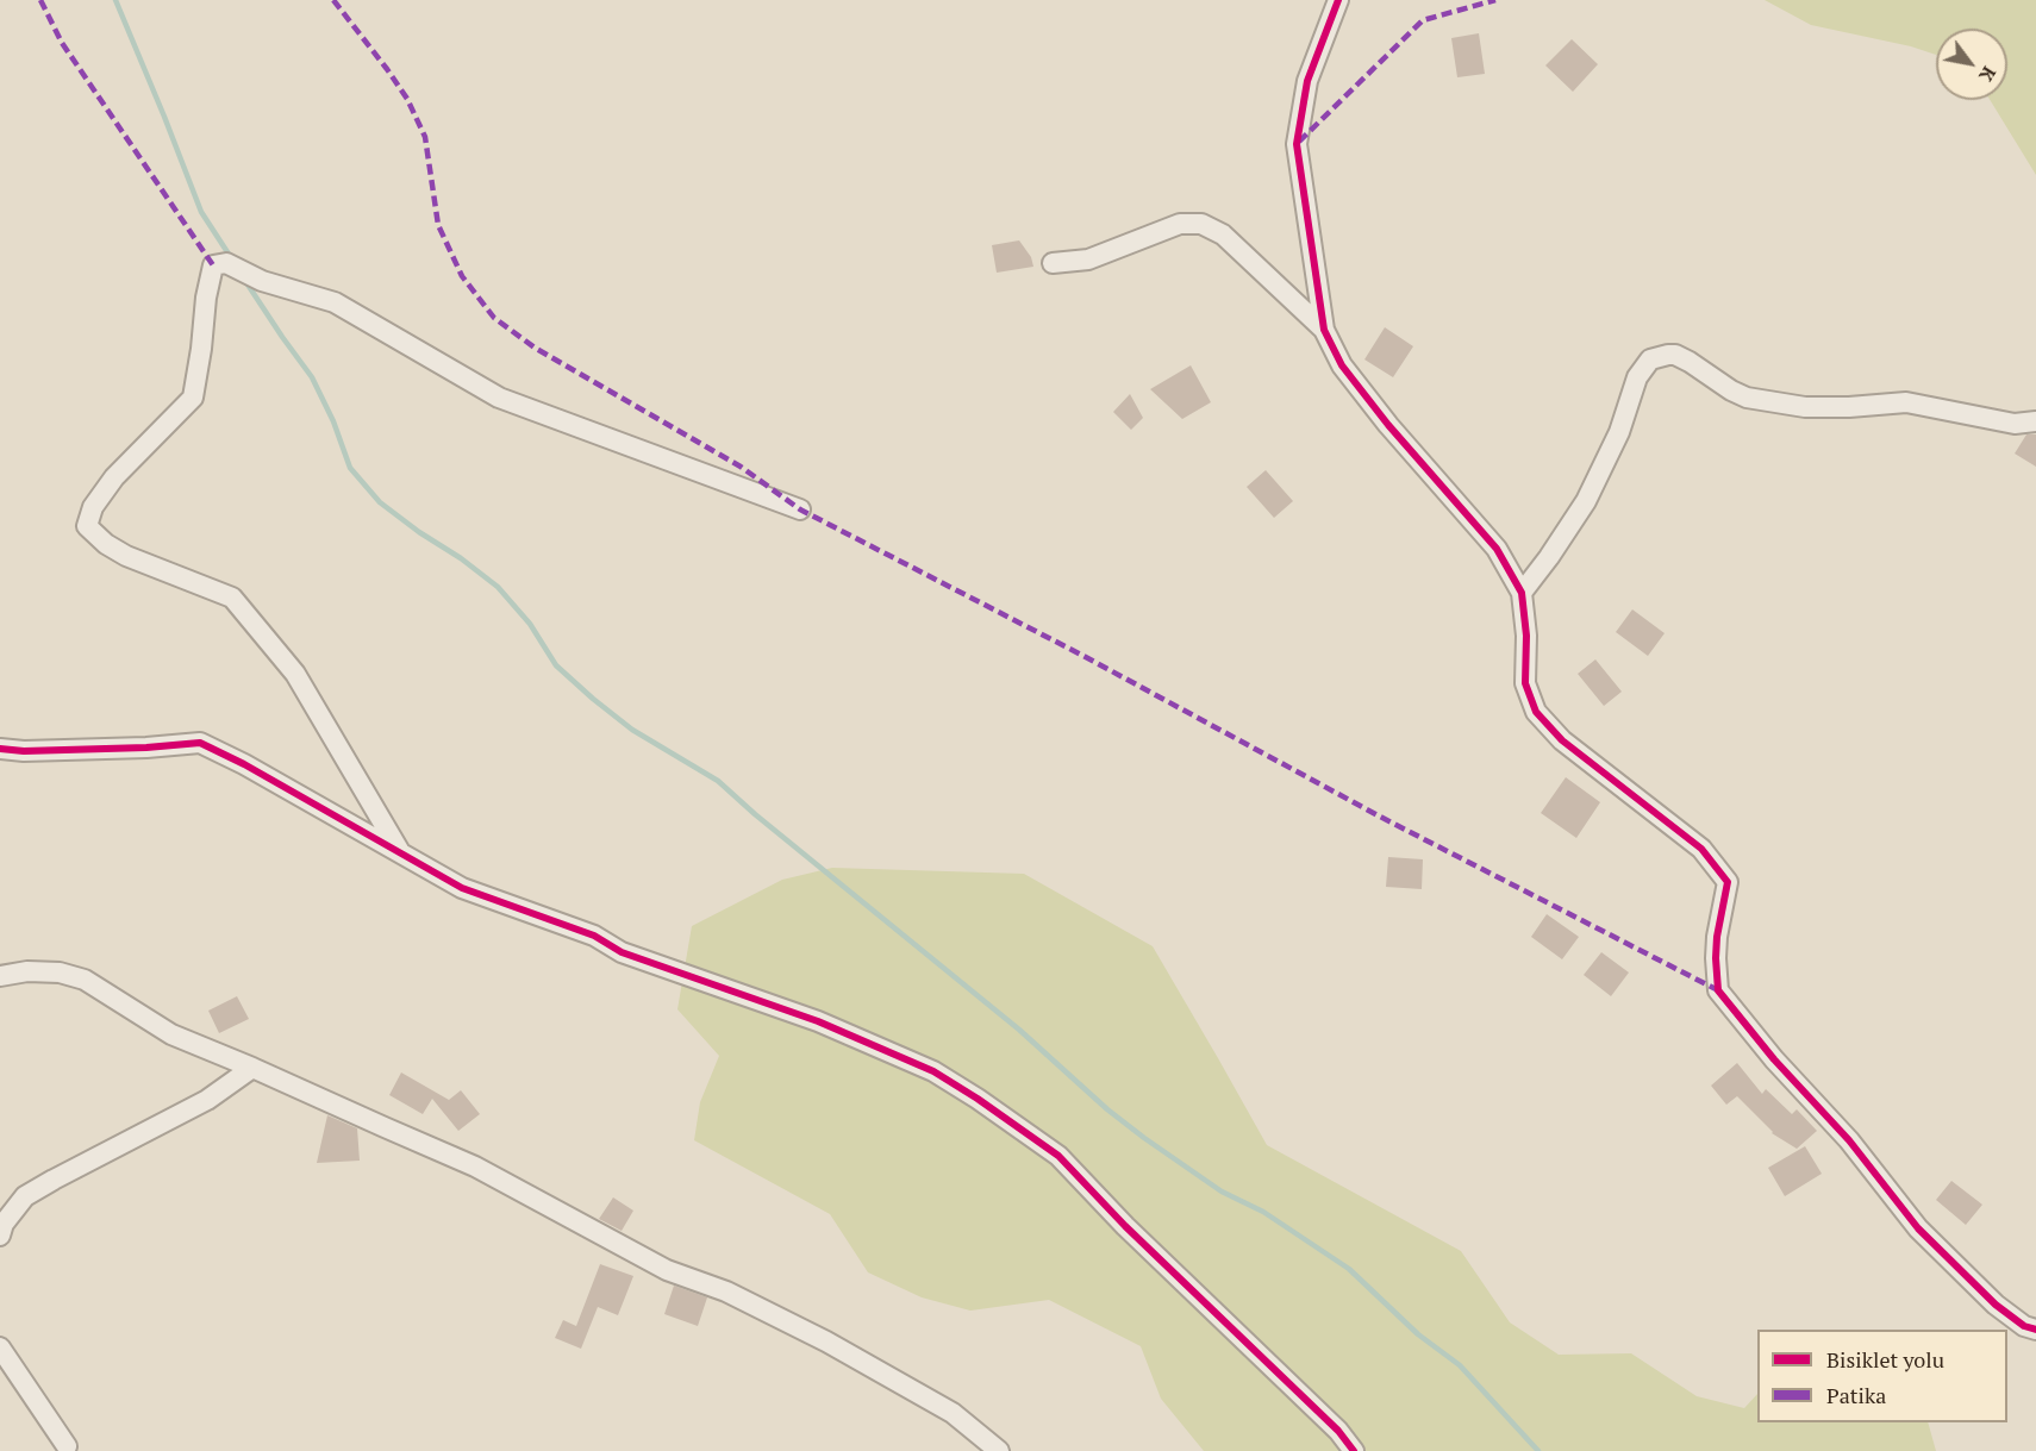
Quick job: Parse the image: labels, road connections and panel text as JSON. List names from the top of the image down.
{
  "legend": ["Bisiklet yolu", "Patika"],
  "north": "bottom right"
}
